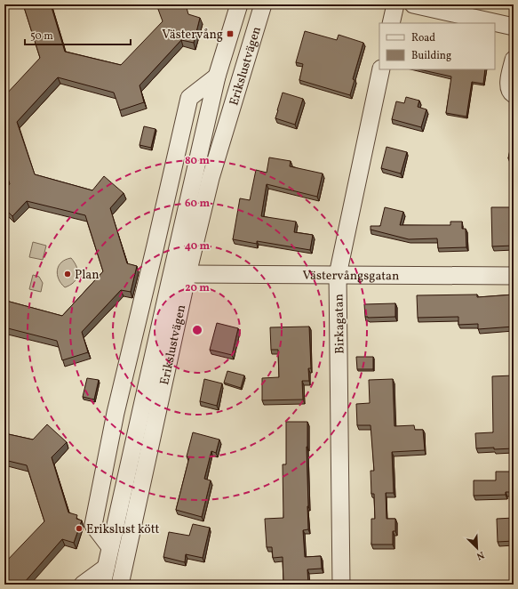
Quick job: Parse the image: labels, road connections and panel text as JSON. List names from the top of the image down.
{
  "streets": {
    "street": ["Erikslustvägen", "Västervångsgatan", "Birkagatan"]
  },
  "crossings": [
    ["Erikslustvägen", "Västervångsgatan"],
    ["Västervångsgatan", "Birkagatan"]
  ],
  "places": {
    "transit": ["Västervång"],
    "other": ["Plan", "Erikslust kött"]
  },
  "legend": ["Road", "Building"],
  "scale_bar": "50 m",
  "north": "bottom right",
  "rings": [
    "80 m",
    "60 m",
    "40 m",
    "20 m"
  ]
}
